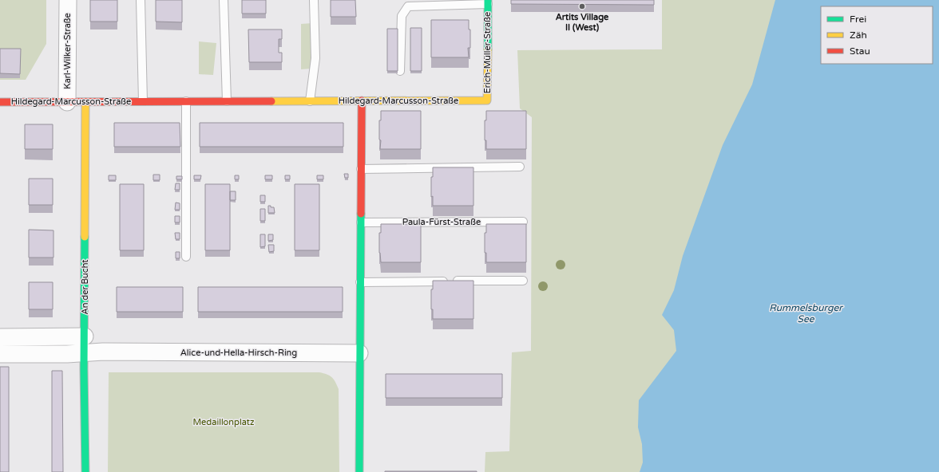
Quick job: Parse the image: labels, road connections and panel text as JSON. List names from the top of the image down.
{
  "streets": {
    "street": [
      "Karl-Wilker-Straße",
      "Erich-Müller-Straße",
      "Hildegard-Marcusson-Straße",
      "An der Bucht",
      "Alice-und-Hella-Hirsch-Ring"
    ],
    "lane": ["Paula-Fürst-Straße"]
  },
  "crossings": [
    ["Karl-Wilker-Straße", "Hildegard-Marcusson-Straße"],
    ["Erich-Müller-Straße", "Hildegard-Marcusson-Straße"],
    ["Hildegard-Marcusson-Straße", "An der Bucht"],
    ["An der Bucht", "Alice-und-Hella-Hirsch-Ring"]
  ],
  "water": ["Rummelsburger See"],
  "parks": ["Medaillonplatz"],
  "places": ["Artits Village II (West)"],
  "legend": ["Frei", "Zäh", "Stau"]
}
